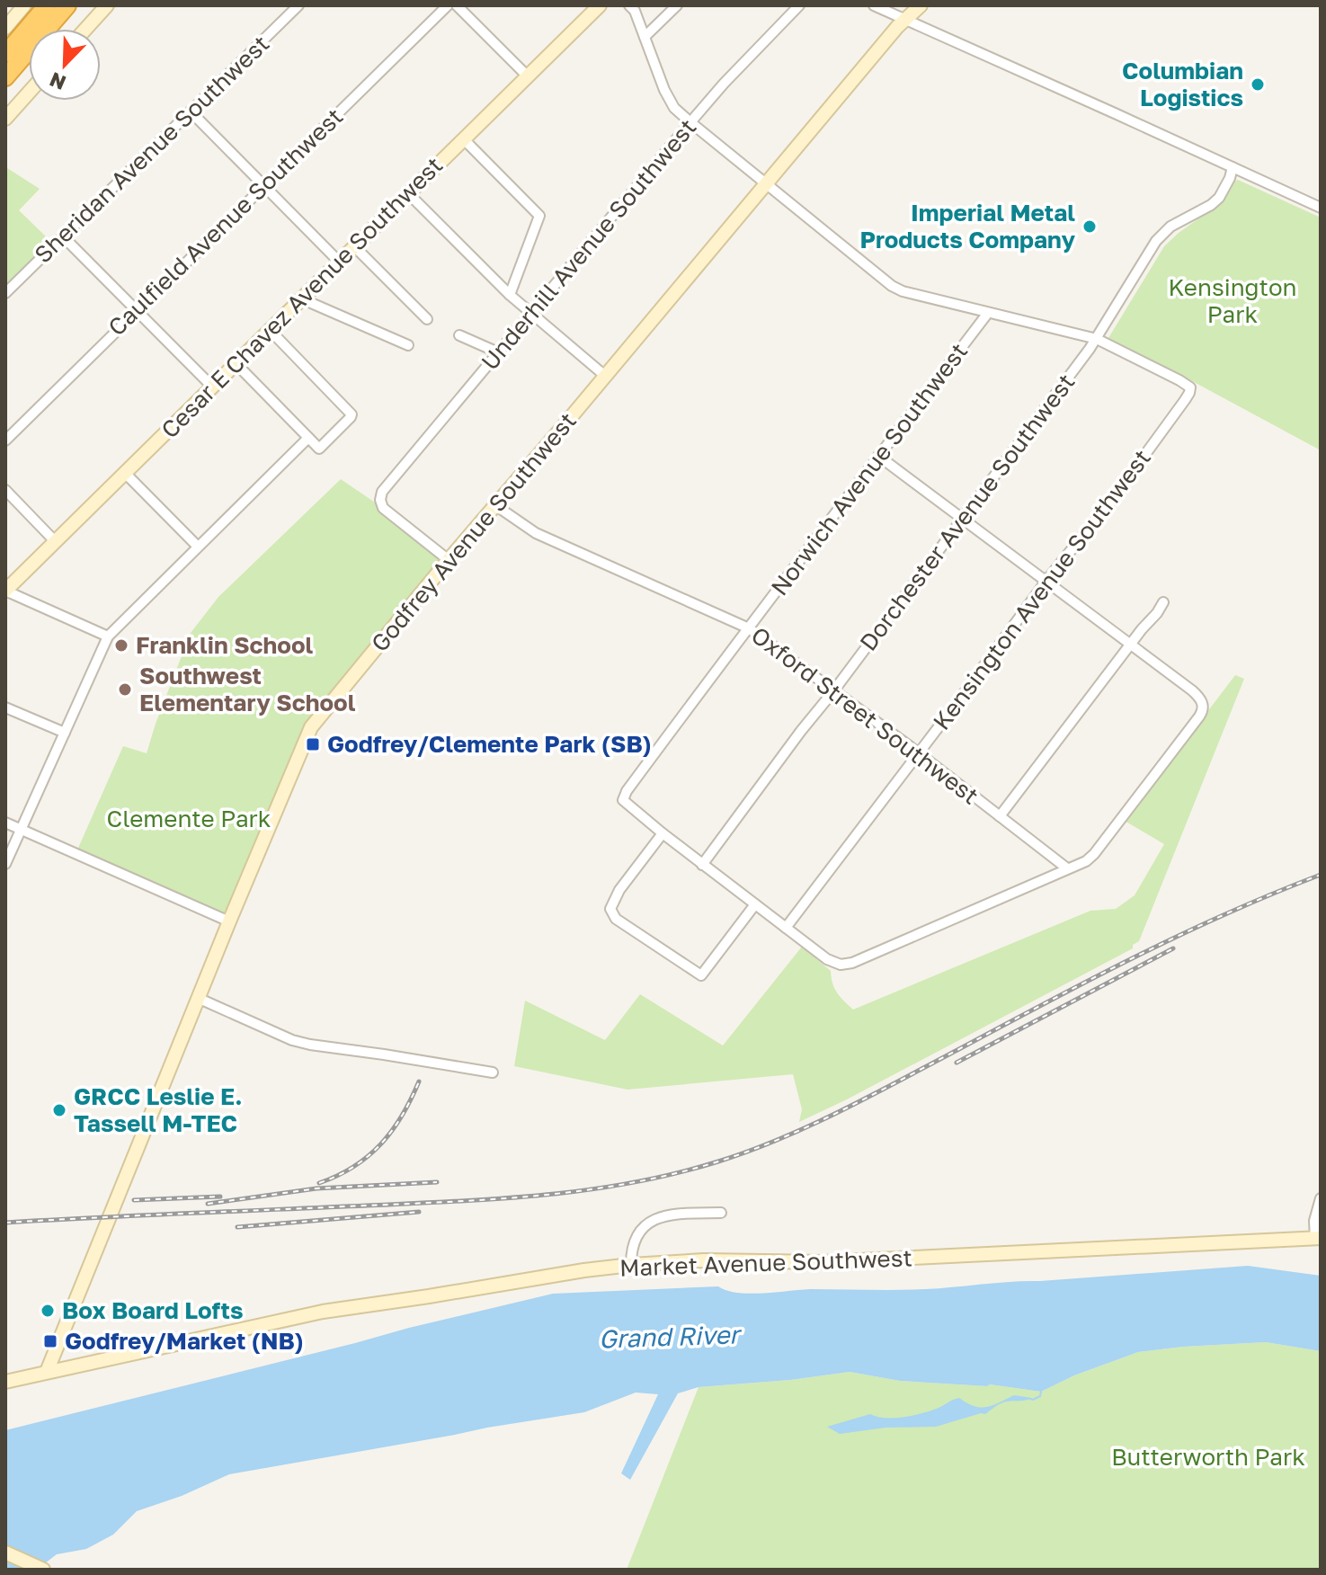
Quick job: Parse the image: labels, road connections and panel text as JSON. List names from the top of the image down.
{
  "streets": {
    "main road": ["Cesar E Chavez Avenue Southwest", "Godfrey Avenue Southwest", "Market Avenue Southwest"],
    "street": [
      "Sheridan Avenue Southwest",
      "Caulfield Avenue Southwest",
      "Underhill Avenue Southwest",
      "Norwich Avenue Southwest",
      "Dorchester Avenue Southwest",
      "Kensington Avenue Southwest",
      "Oxford Street Southwest"
    ]
  },
  "crossings": [
    ["Underhill Avenue Southwest", "Godfrey Avenue Southwest"],
    ["Norwich Avenue Southwest", "Oxford Street Southwest"],
    ["Dorchester Avenue Southwest", "Kensington Avenue Southwest"],
    ["Dorchester Avenue Southwest", "Oxford Street Southwest"],
    ["Godfrey Avenue Southwest", "Oxford Street Southwest"],
    ["Godfrey Avenue Southwest", "Market Avenue Southwest"],
    ["Kensington Avenue Southwest", "Oxford Street Southwest"]
  ],
  "water": ["Grand River"],
  "parks": ["Kensington Park", "Clemente Park", "Butterworth Park"],
  "places": {
    "other": [
      "Columbian Logistics",
      "Imperial Metal Products Company",
      "Franklin School",
      "Southwest Elementary School",
      "GRCC Leslie E. Tassell M-TEC",
      "Box Board Lofts"
    ],
    "transit": ["Godfrey/Clemente Park (SB)", "Godfrey/Market (NB)"]
  },
  "north": "bottom left"
}
